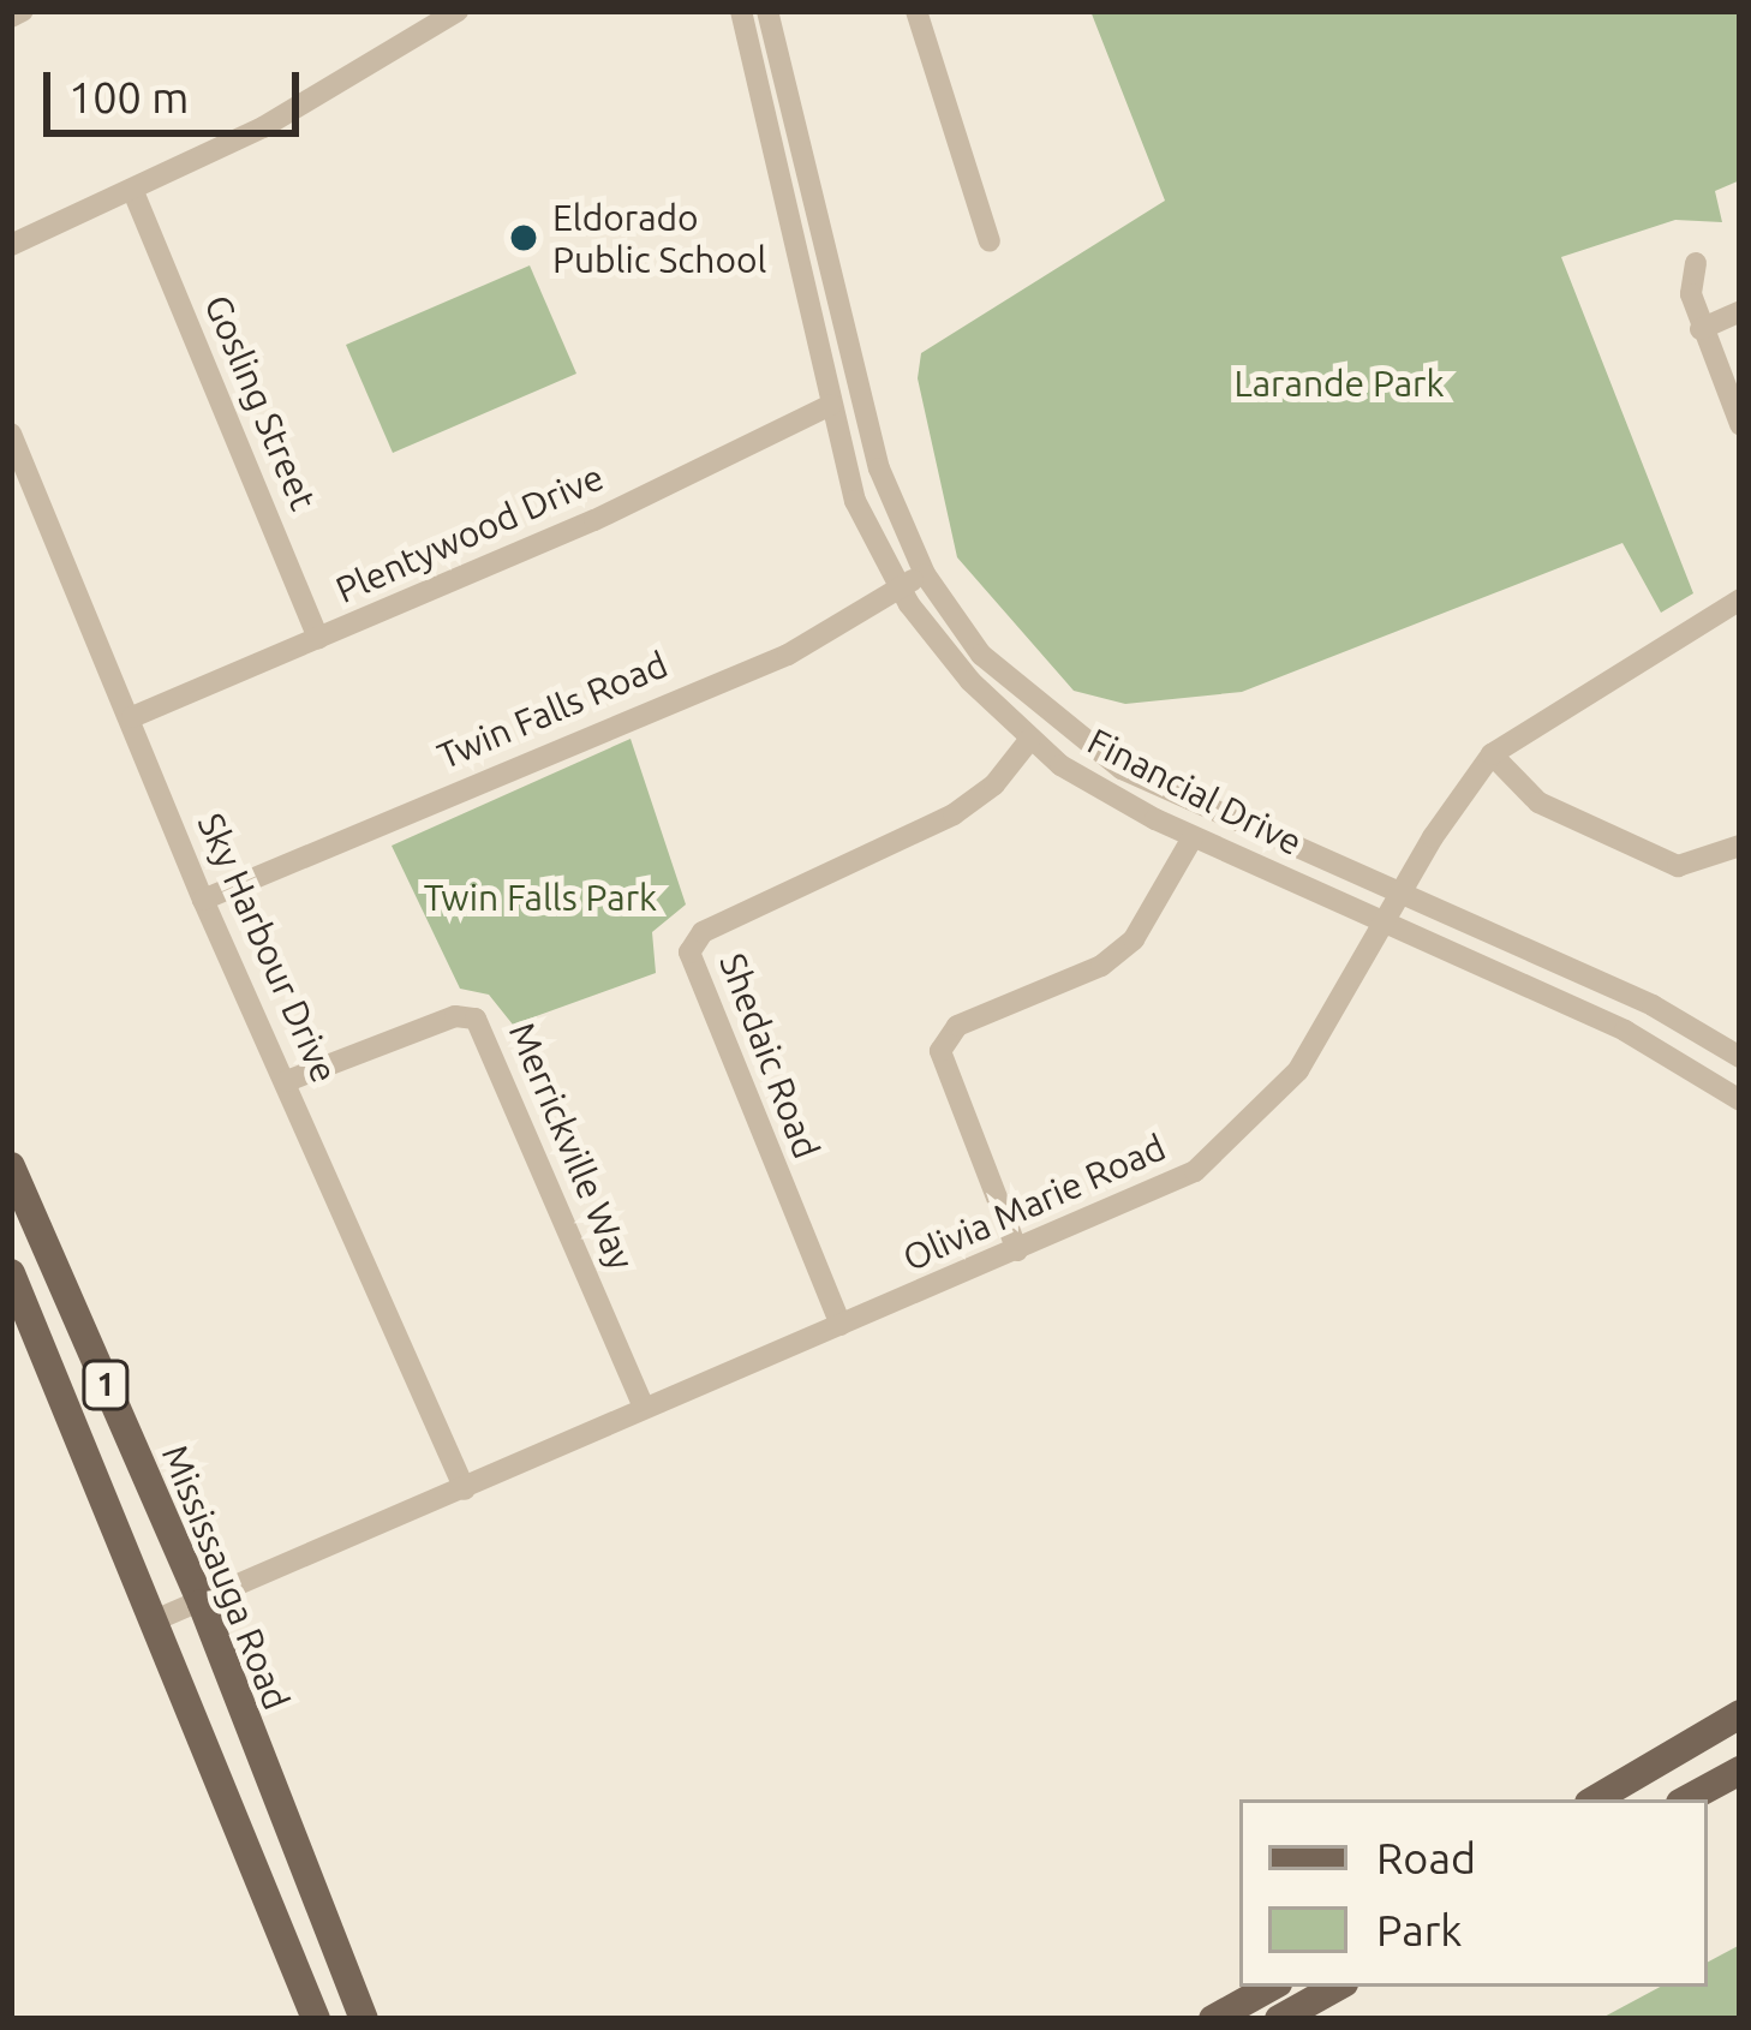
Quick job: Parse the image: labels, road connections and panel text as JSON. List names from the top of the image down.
{
  "streets": {
    "main road": ["1", "Mississauga Road"],
    "street": [
      "Gosling Street",
      "Plentywood Drive",
      "Twin Falls Road",
      "Financial Drive",
      "Sky Harbour Drive",
      "Shedaic Road",
      "Merrickville Way",
      "Olivia Marie Road"
    ]
  },
  "crossings": [
    ["Gosling Street", "Plentywood Drive"],
    ["Plentywood Drive", "Financial Drive"],
    ["Plentywood Drive", "Sky Harbour Drive"],
    ["Twin Falls Road", "Financial Drive"],
    ["Twin Falls Road", "Sky Harbour Drive"],
    ["Financial Drive", "Shedaic Road"],
    ["Financial Drive", "Olivia Marie Road"],
    ["Sky Harbour Drive", "Merrickville Way"],
    ["Sky Harbour Drive", "Olivia Marie Road"],
    ["Shedaic Road", "Olivia Marie Road"],
    ["Merrickville Way", "Olivia Marie Road"],
    ["Olivia Marie Road", "1"],
    ["Olivia Marie Road", "Mississauga Road"]
  ],
  "parks": ["Larande Park", "Twin Falls Park"],
  "places": ["Eldorado Public School"],
  "legend": ["Road", "Park"],
  "scale_bar": "100 m"
}
